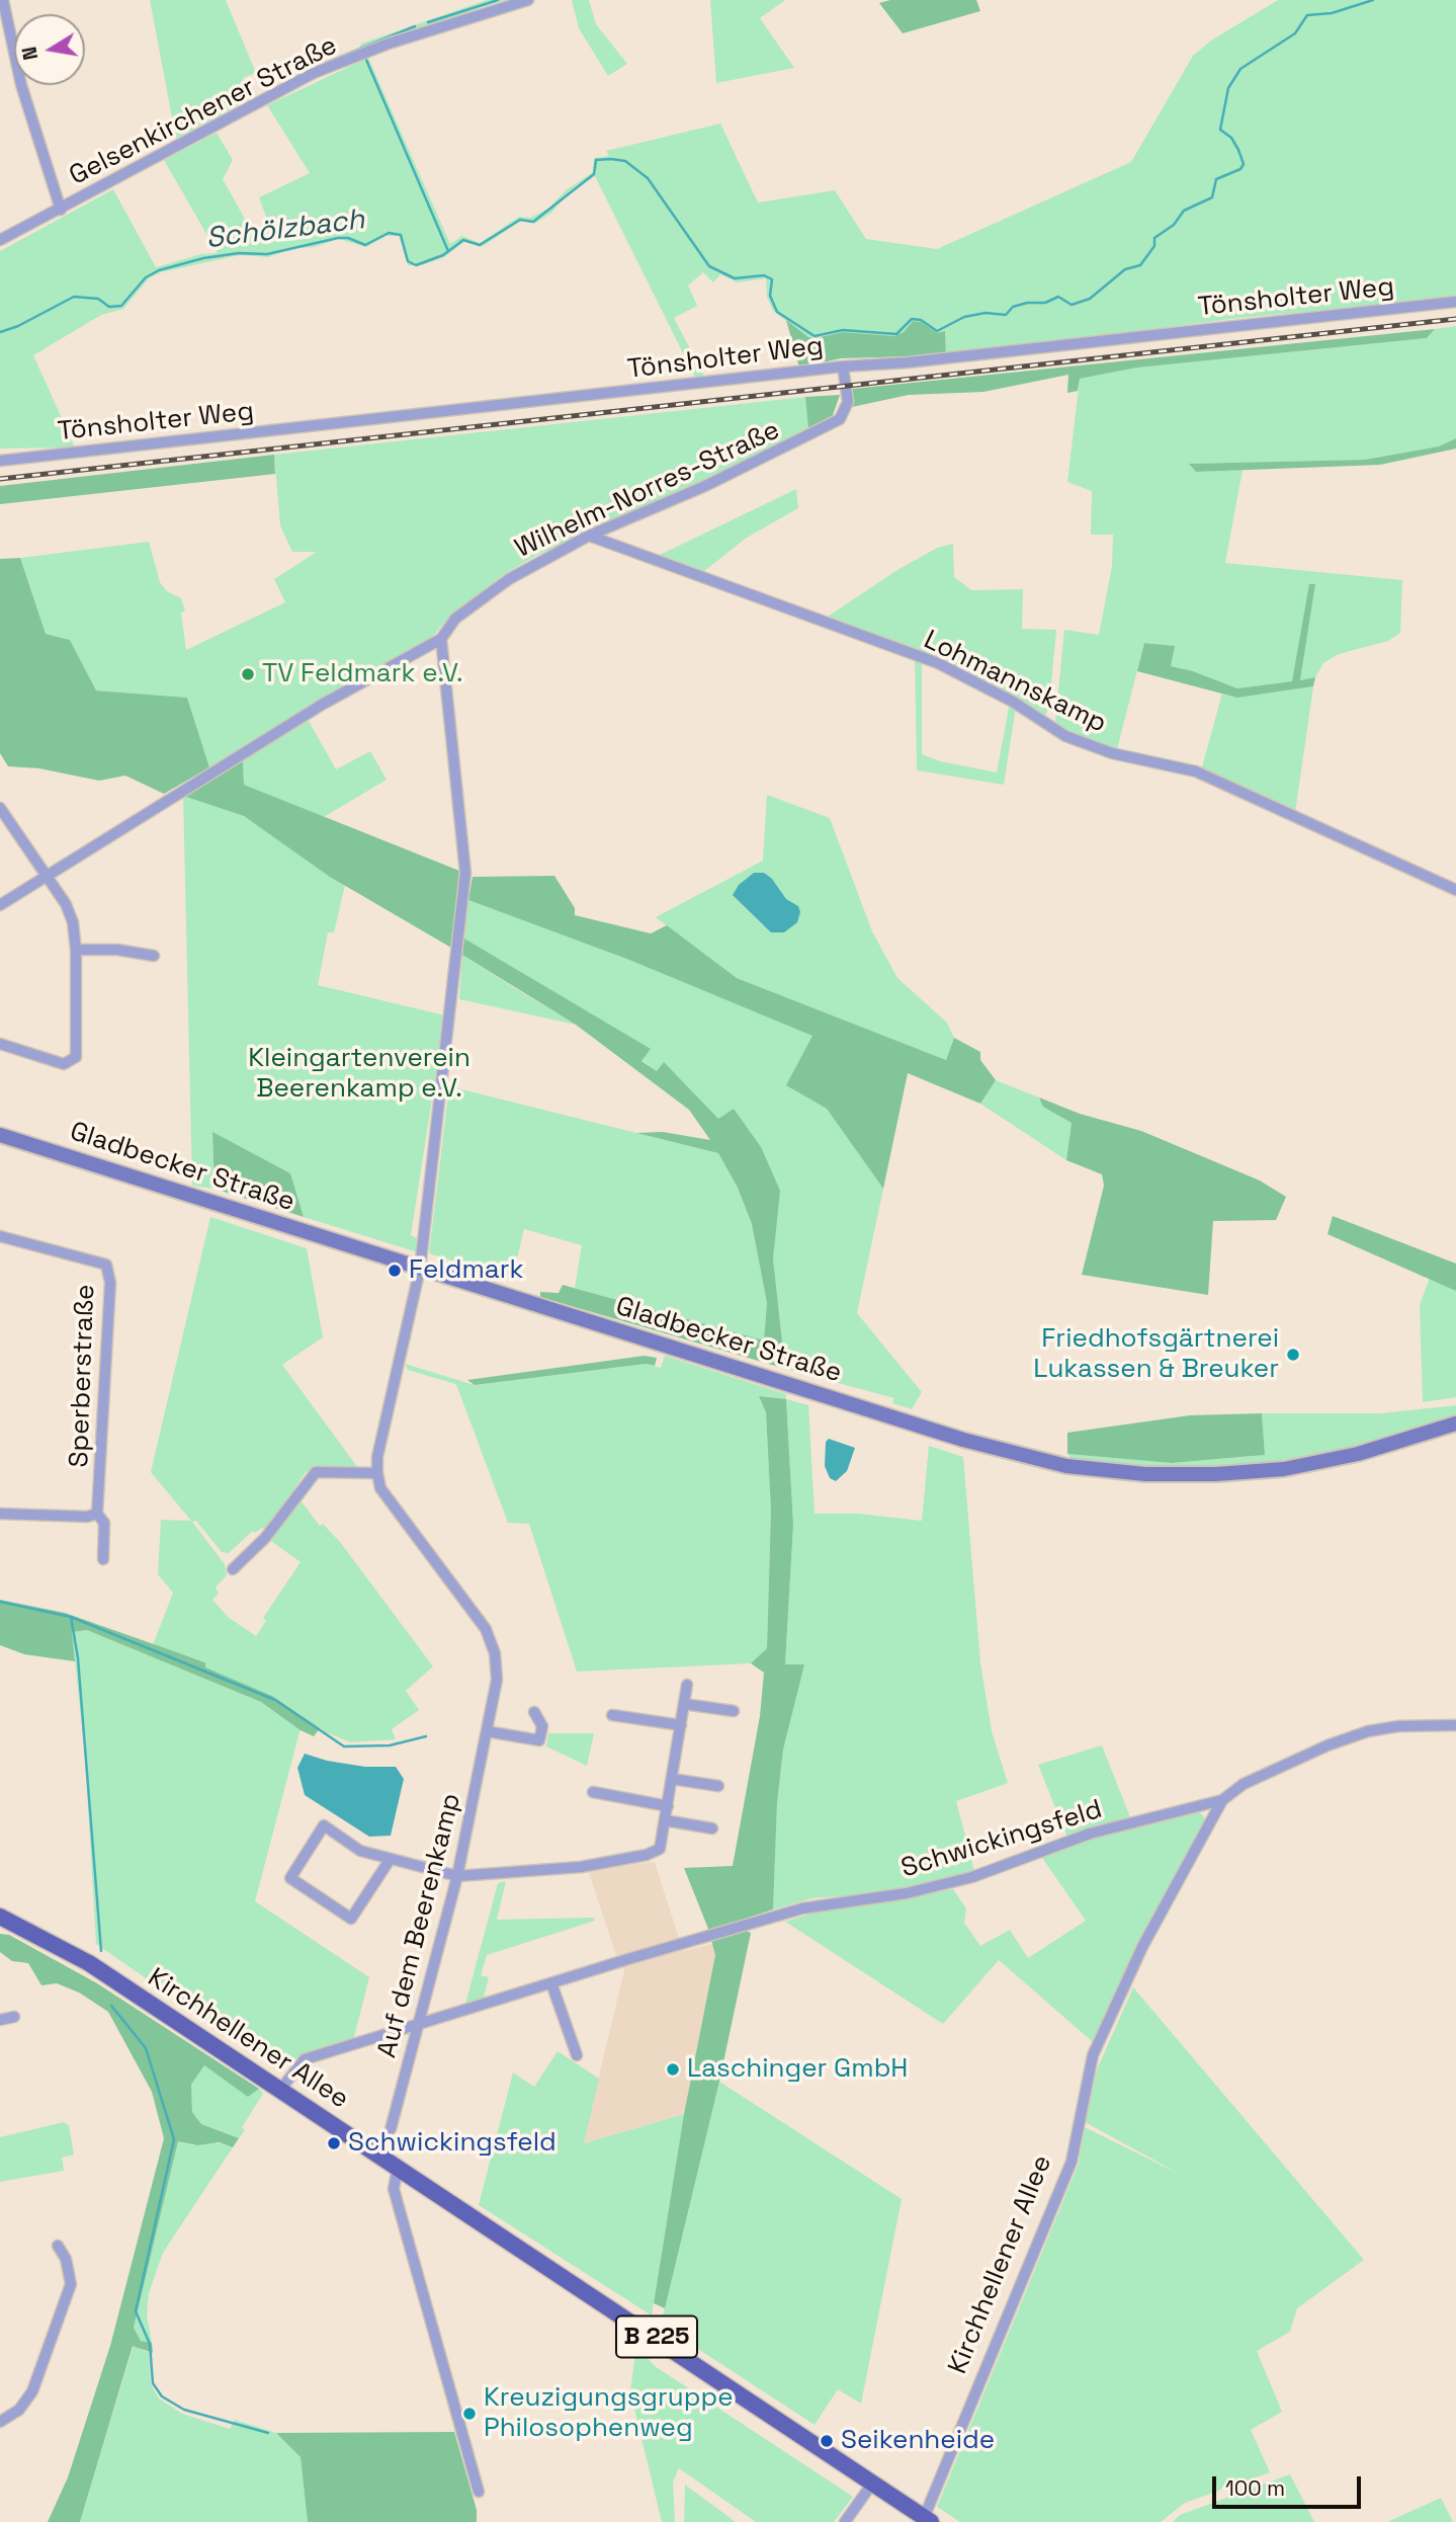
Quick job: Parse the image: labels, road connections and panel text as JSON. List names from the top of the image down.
{
  "streets": {
    "main road": ["Gladbecker Straße", "Kirchhellener Allee", "B 225"],
    "street": [
      "Gelsenkirchener Straße",
      "Tönsholter Weg",
      "Wilhelm-Norres-Straße",
      "Lohmannskamp",
      "Sperberstraße",
      "Schwickingsfeld",
      "Auf dem Beerenkamp"
    ]
  },
  "crossings": [
    ["Tönsholter Weg", "Wilhelm-Norres-Straße"],
    ["Wilhelm-Norres-Straße", "Lohmannskamp"],
    ["Schwickingsfeld", "Auf dem Beerenkamp"],
    ["Schwickingsfeld", "Kirchhellener Allee"]
  ],
  "water": ["Schölzbach"],
  "parks": ["Kleingartenverein Beerenkamp e.V."],
  "places": [
    "TV Feldmark e.V.",
    "Feldmark",
    "Friedhofsgärtnerei Lukassen & Breuker",
    "Laschinger GmbH",
    "Schwickingsfeld",
    "Kreuzigungsgruppe Philosophenweg",
    "Seikenheide"
  ],
  "scale_bar": "100 m",
  "north": "left"
}
